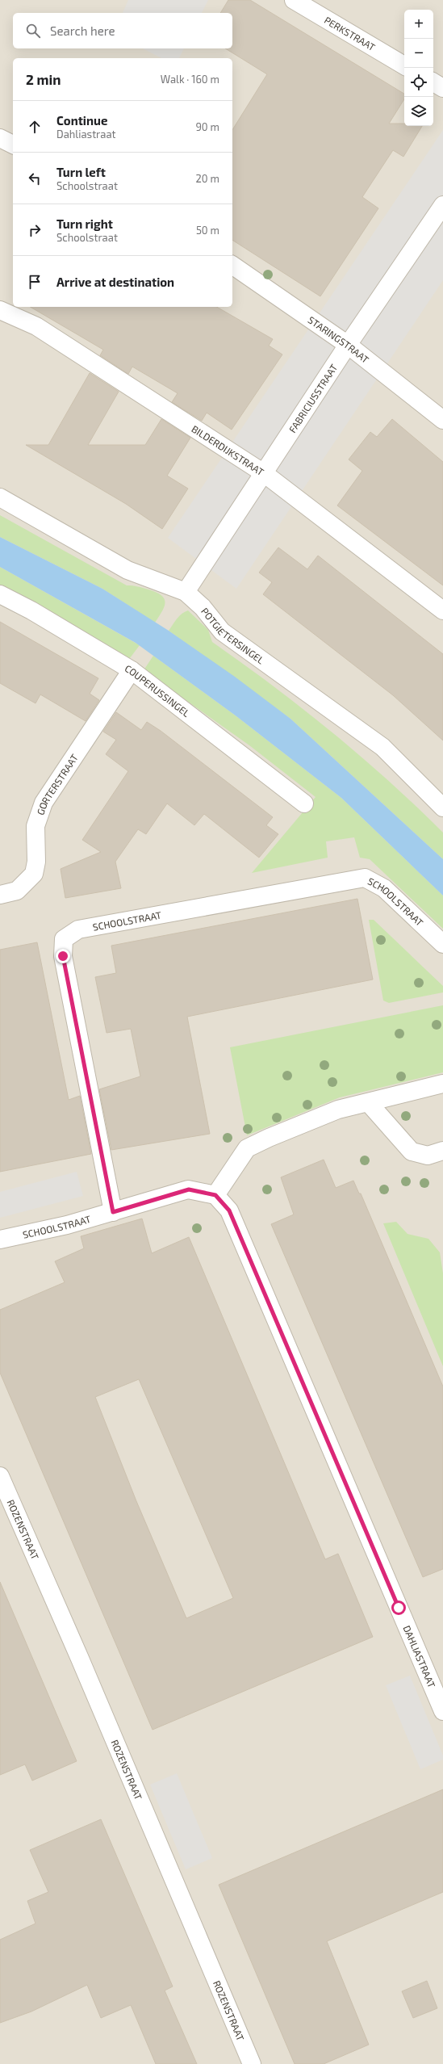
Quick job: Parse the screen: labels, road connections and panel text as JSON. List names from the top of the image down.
{
  "streets": {
    "street": [
      "PERKSTRAAT",
      "STARINGSTRAAT",
      "FABRICIUSSTRAAT",
      "BILDERDIJKSTRAAT",
      "POTGIETERSINGEL",
      "COUPERUSSINGEL",
      "GORTERSTRAAT",
      "SCHOOLSTRAAT",
      "ROZENSTRAAT",
      "DAHLIASTRAAT"
    ]
  },
  "crossings": [
    ["STARINGSTRAAT", "FABRICIUSSTRAAT"],
    ["FABRICIUSSTRAAT", "BILDERDIJKSTRAAT"],
    ["FABRICIUSSTRAAT", "POTGIETERSINGEL"],
    ["COUPERUSSINGEL", "GORTERSTRAAT"],
    ["SCHOOLSTRAAT", "DAHLIASTRAAT"]
  ],
  "page": {
    "map_buttons": ["+", "−"],
    "search": "Search here",
    "heading": ["2 min", "Walk · 160 m"],
    "list": [
      ["Continue", "Dahliastraat", "90 m"],
      ["Turn left", "Schoolstraat", "20 m"],
      ["Turn right", "Schoolstraat", "50 m"],
      "Arrive at destination"
    ]
  }
}
